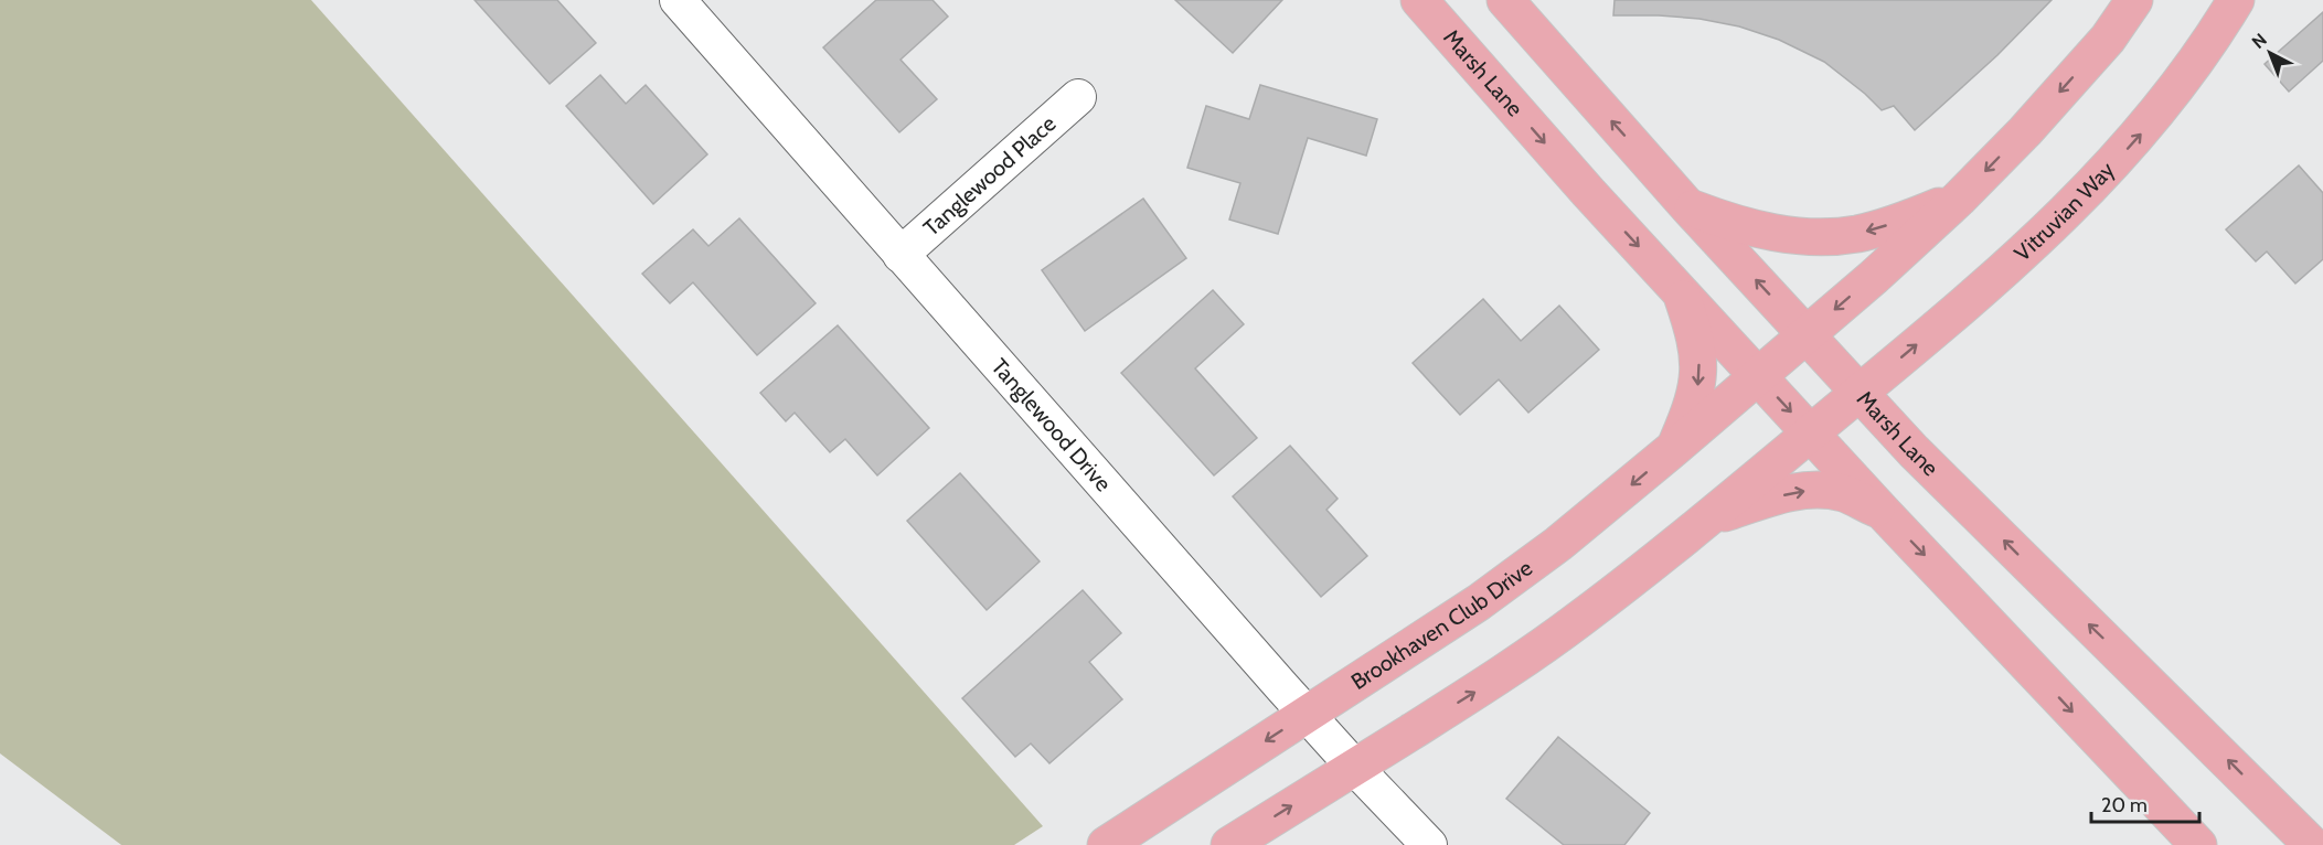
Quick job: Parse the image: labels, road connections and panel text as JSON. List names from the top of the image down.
{
  "streets": {
    "main road": ["Marsh Lane", "Vitruvian Way", "Brookhaven Club Drive"],
    "street": ["Tanglewood Place", "Tanglewood Drive"]
  },
  "crossings": [
    ["Marsh Lane", "Vitruvian Way"],
    ["Marsh Lane", "Brookhaven Club Drive"],
    ["Tanglewood Place", "Tanglewood Drive"],
    ["Tanglewood Drive", "Brookhaven Club Drive"]
  ],
  "scale_bar": "20 m",
  "north": "top left"
}
